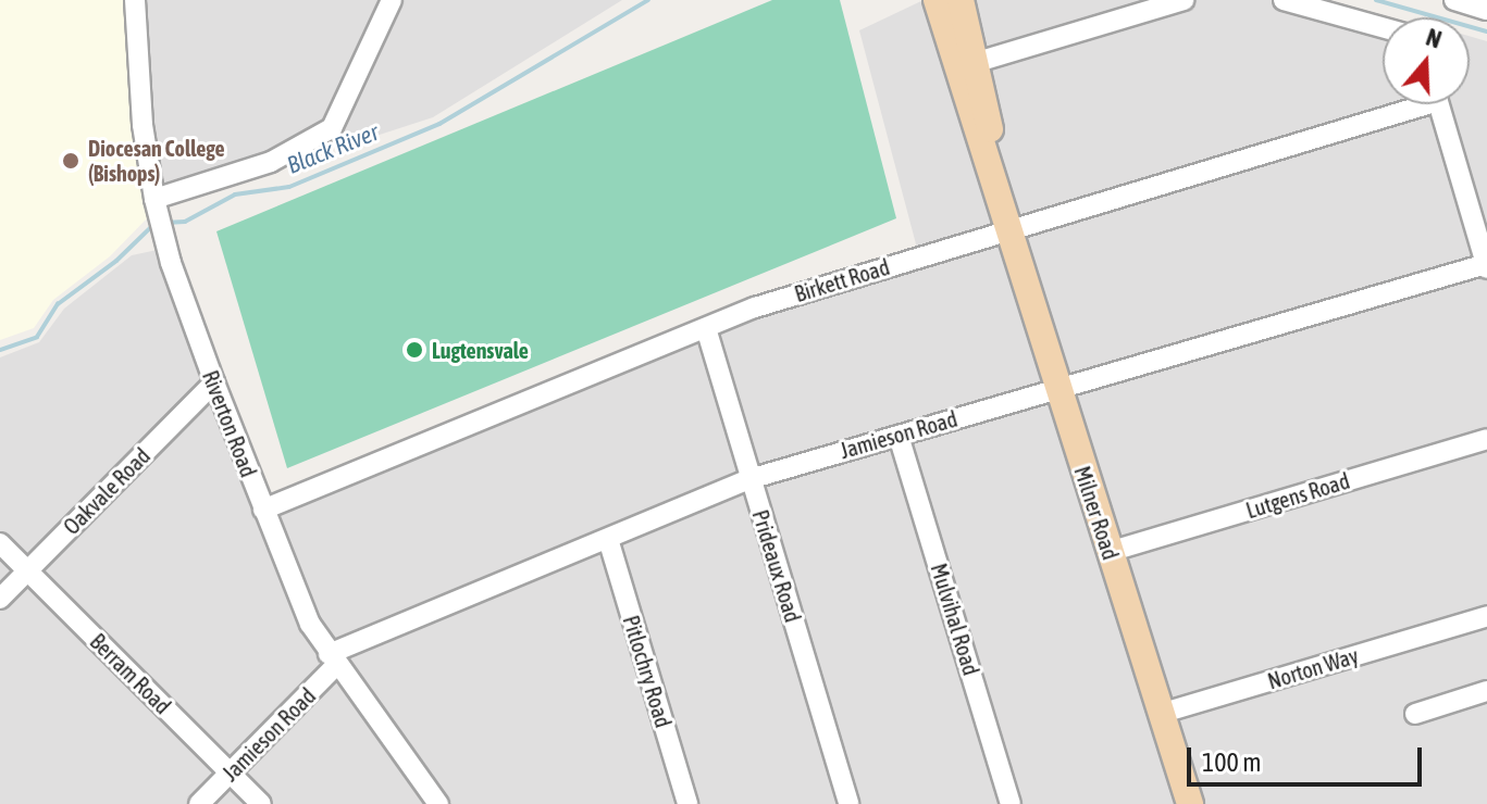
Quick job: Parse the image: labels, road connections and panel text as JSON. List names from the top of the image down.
{
  "streets": {
    "main road": ["Milner Road"],
    "street": [
      "Birkett Road",
      "Riverton Road",
      "Jamieson Road",
      "Oakvale Road",
      "Lutgens Road",
      "Prideaux Road",
      "Mulvihal Road",
      "Norton Way",
      "Pitlochry Road",
      "Berram Road"
    ]
  },
  "crossings": [
    ["Birkett Road", "Riverton Road"],
    ["Birkett Road", "Milner Road"],
    ["Birkett Road", "Prideaux Road"],
    ["Riverton Road", "Jamieson Road"],
    ["Riverton Road", "Oakvale Road"],
    ["Jamieson Road", "Milner Road"],
    ["Jamieson Road", "Prideaux Road"],
    ["Jamieson Road", "Mulvihal Road"],
    ["Jamieson Road", "Pitlochry Road"],
    ["Jamieson Road", "Berram Road"],
    ["Oakvale Road", "Berram Road"],
    ["Lutgens Road", "Milner Road"],
    ["Milner Road", "Norton Way"]
  ],
  "water": ["Black River"],
  "places": ["Diocesan College (Bishops)", "Lugtensvale"],
  "scale_bar": "100 m",
  "north": "top"
}
